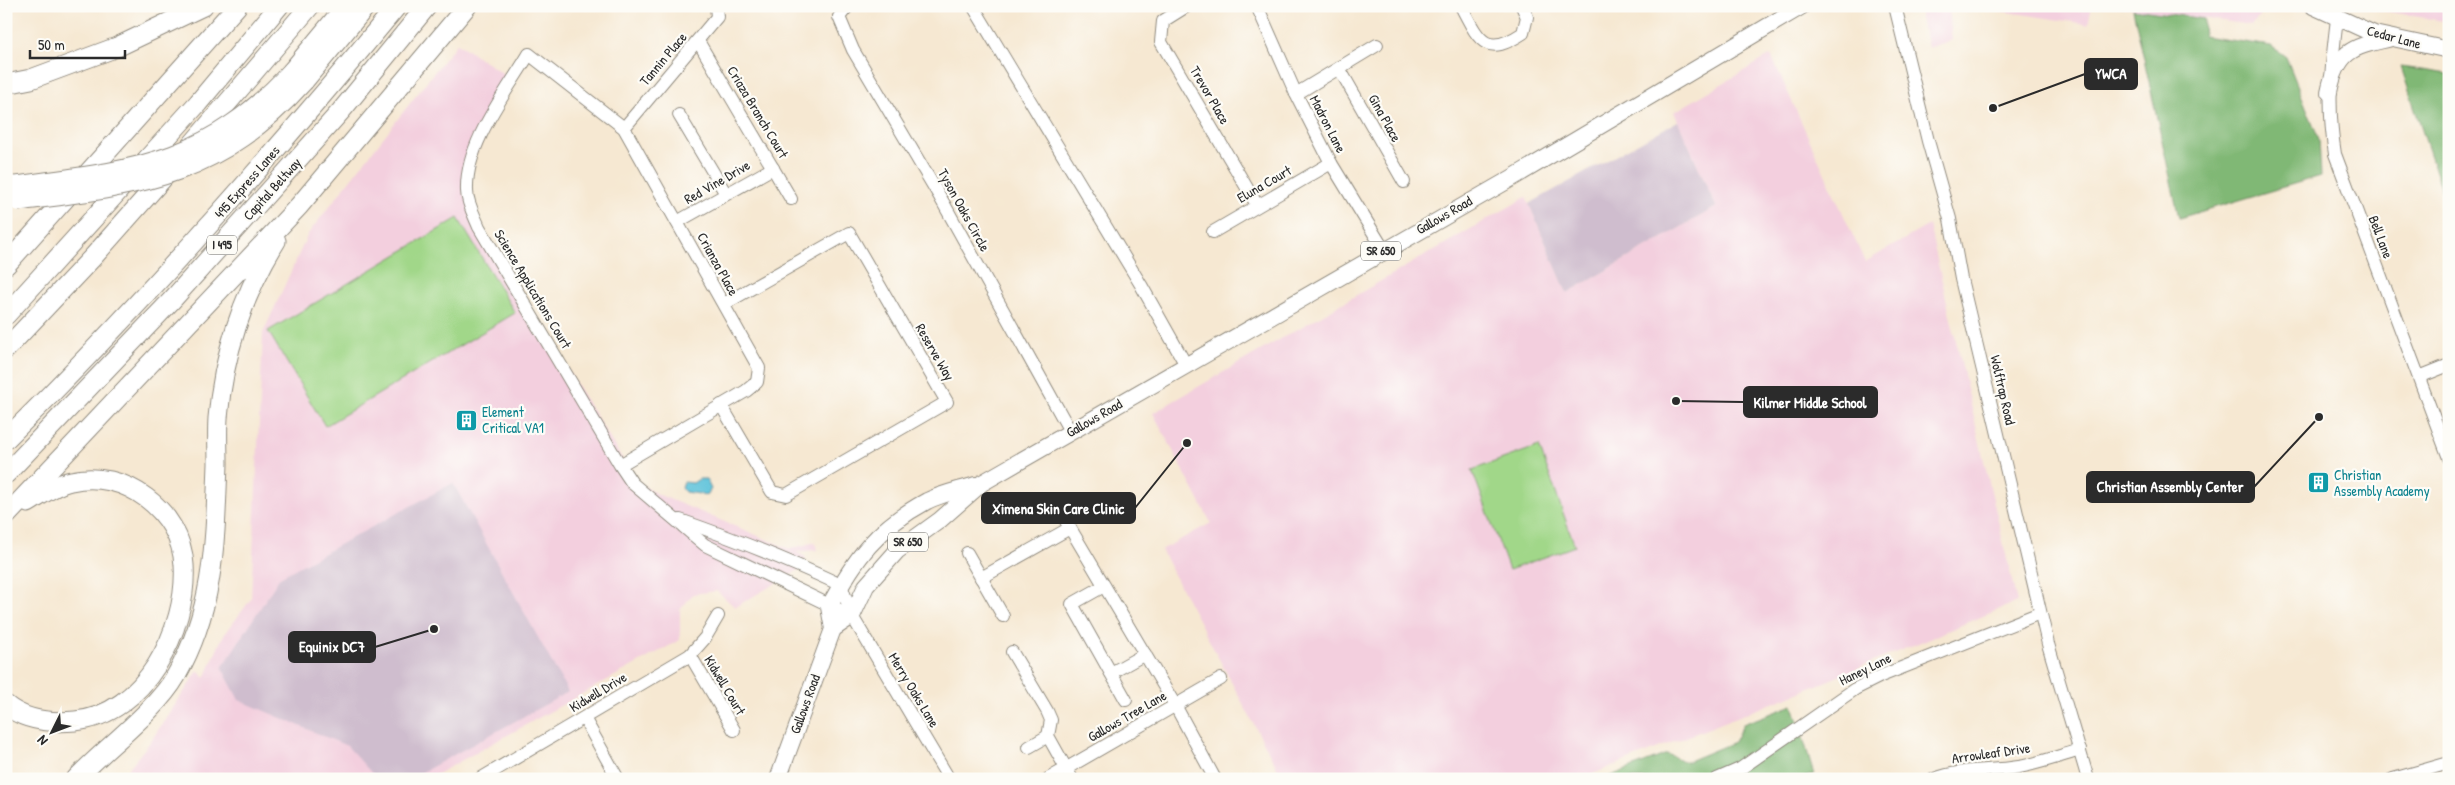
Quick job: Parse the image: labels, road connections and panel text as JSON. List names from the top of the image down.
{
  "streets": {
    "highway": ["495 Express Lanes", "Capital Beltway", "I 495"],
    "main road": ["Cedar Lane", "Gallows Road", "SR 650"],
    "street": [
      "Tannin Place",
      "Trevor Place",
      "Criaza Branch Court",
      "Gina Place",
      "Madron Lane",
      "Red Vine Drive",
      "Eluna Court",
      "Tyson Oaks Circle",
      "Bell Lane",
      "Crianza Place",
      "Science Applications Court",
      "Reserve Way",
      "Wolftrap Road",
      "Haney Lane",
      "Kidwell Court",
      "Merry Oaks Lane",
      "Kidwell Drive",
      "Gallows Tree Lane",
      "Arrowleaf Drive"
    ]
  },
  "crossings": [
    ["Cedar Lane", "Bell Lane"],
    ["Tannin Place", "Criaza Branch Court"],
    ["Tannin Place", "Crianza Place"],
    ["Trevor Place", "Eluna Court"],
    ["Criaza Branch Court", "Red Vine Drive"],
    ["Madron Lane", "Eluna Court"],
    ["Madron Lane", "Gallows Road"],
    ["Red Vine Drive", "Crianza Place"],
    ["Tyson Oaks Circle", "Gallows Road"],
    ["Gallows Road", "Science Applications Court"],
    ["Gallows Road", "Merry Oaks Lane"],
    ["Crianza Place", "Science Applications Court"],
    ["Crianza Place", "Reserve Way"],
    ["Science Applications Court", "Merry Oaks Lane"],
    ["Wolftrap Road", "Haney Lane"],
    ["Wolftrap Road", "Arrowleaf Drive"],
    ["Kidwell Court", "Kidwell Drive"]
  ],
  "places": {
    "other": [
      "YWCA",
      "Kilmer Middle School",
      "Christian Assembly Center",
      "Ximena Skin Care Clinic",
      "Equinix DC7"
    ],
    "building": ["Element Critical VA1", "Christian Assembly Academy"]
  },
  "scale_bar": "50 m",
  "north": "bottom left"
}
